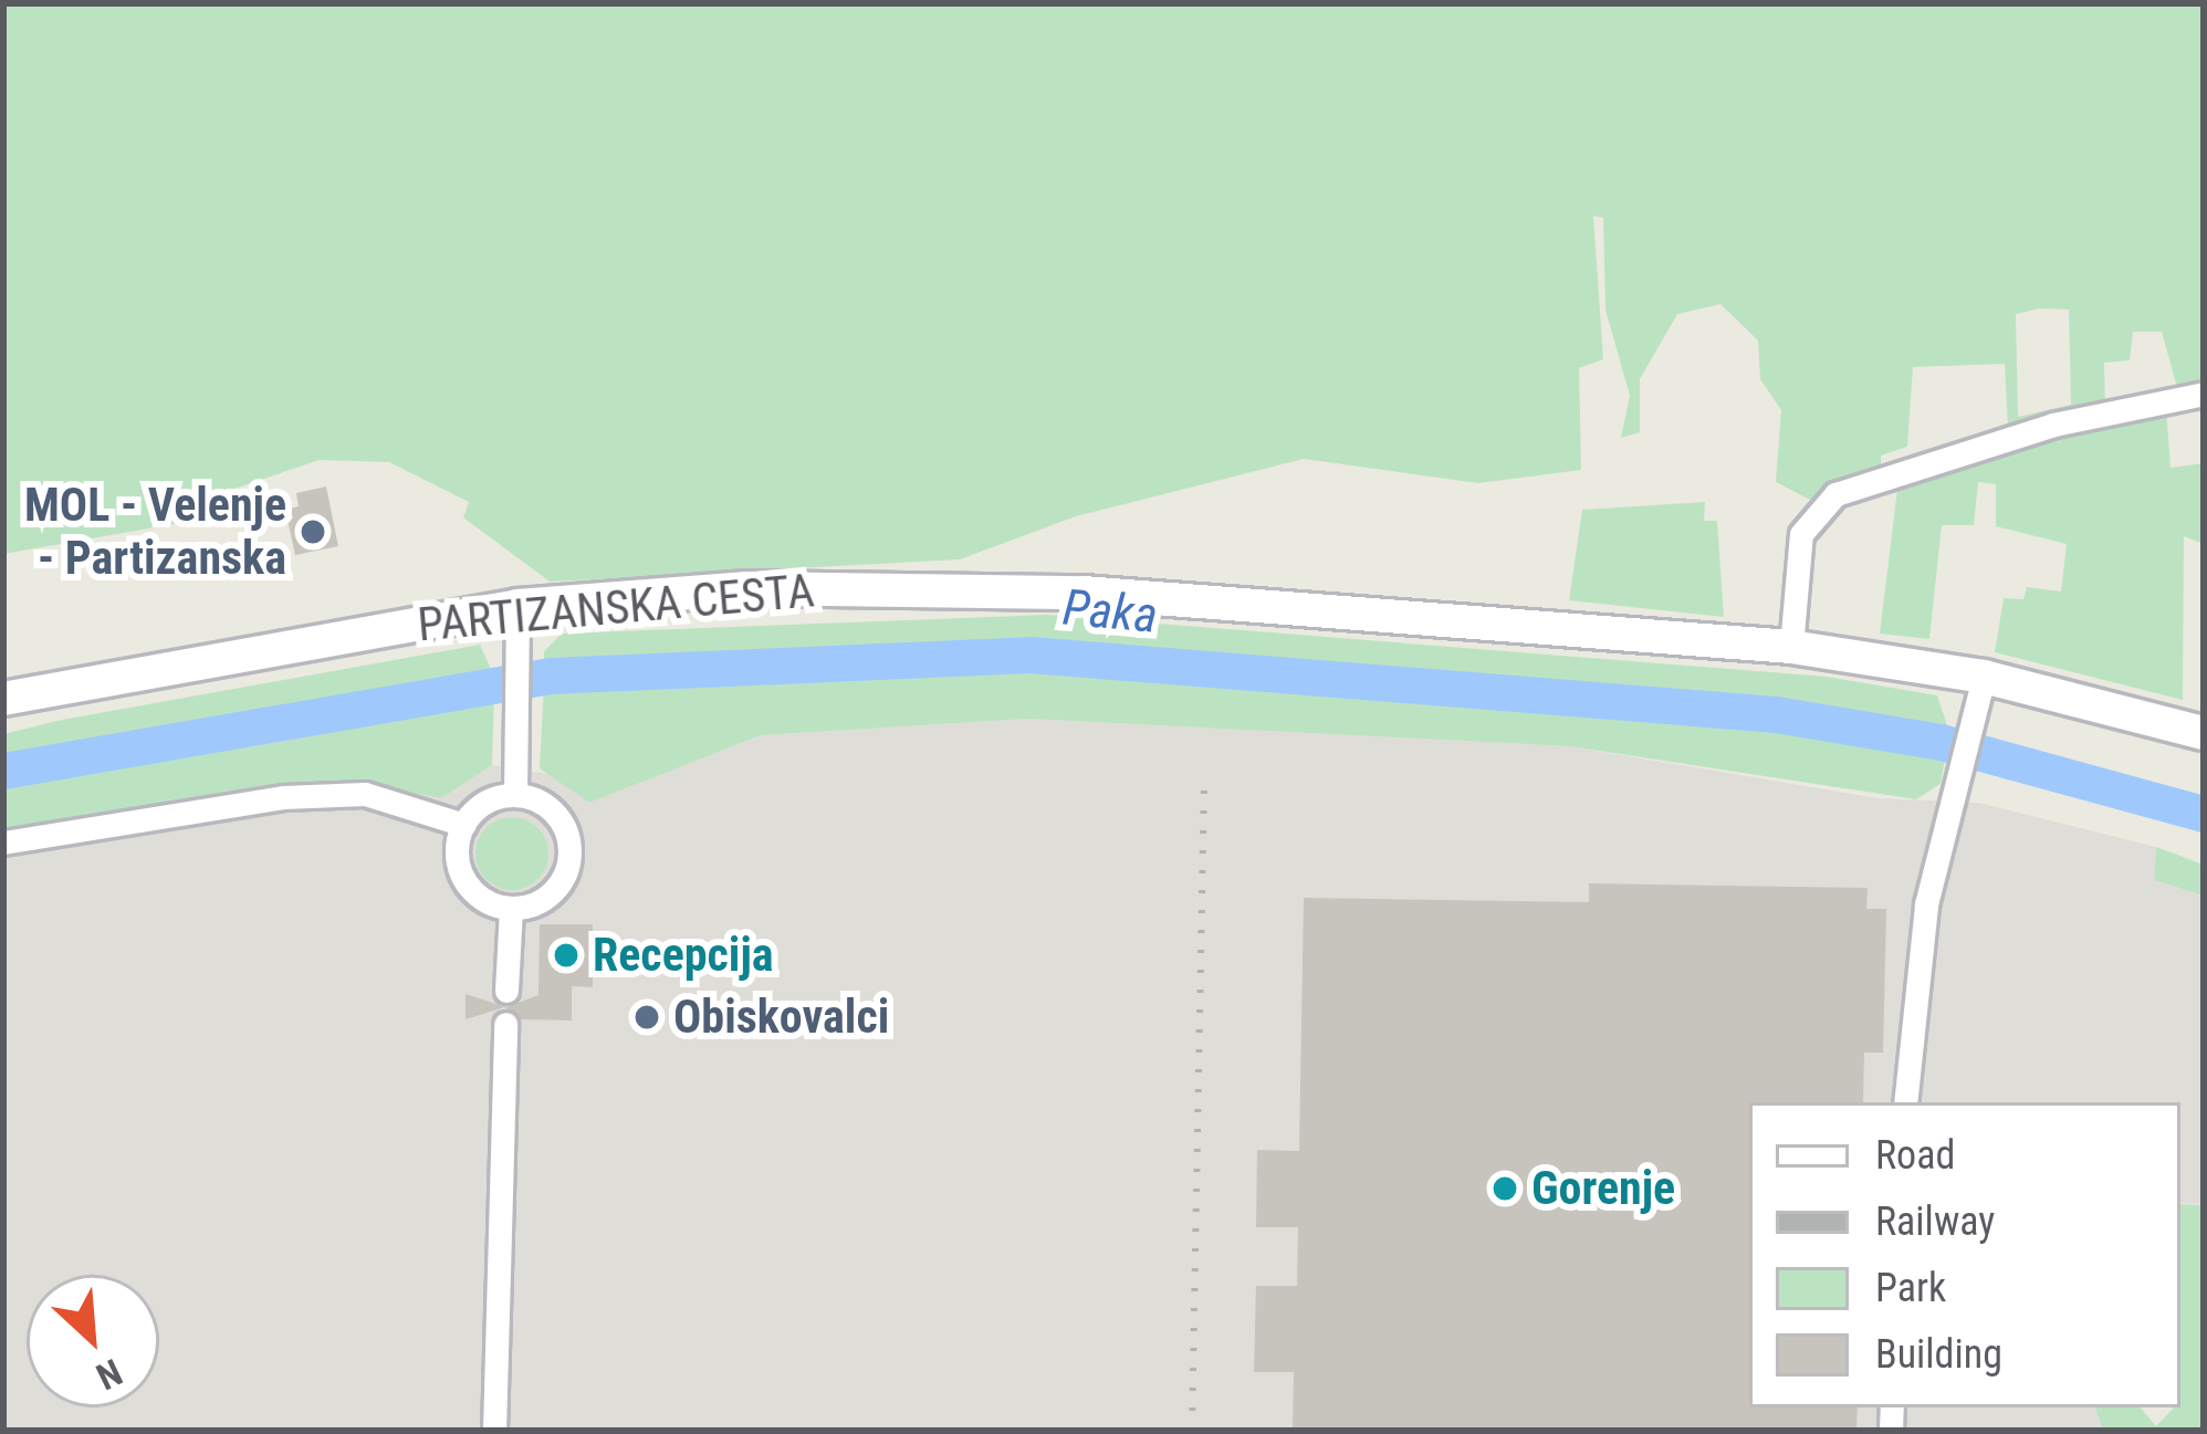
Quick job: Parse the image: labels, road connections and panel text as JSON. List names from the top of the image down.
{
  "streets": {
    "main road": ["PARTIZANSKA CESTA"]
  },
  "water": ["Paka"],
  "places": [
    "MOL - Velenje - Partizanska",
    "Recepcija",
    "Obiskovalci",
    "Gorenje"
  ],
  "legend": [
    "Road",
    "Railway",
    "Park",
    "Building"
  ],
  "north": "bottom right"
}
